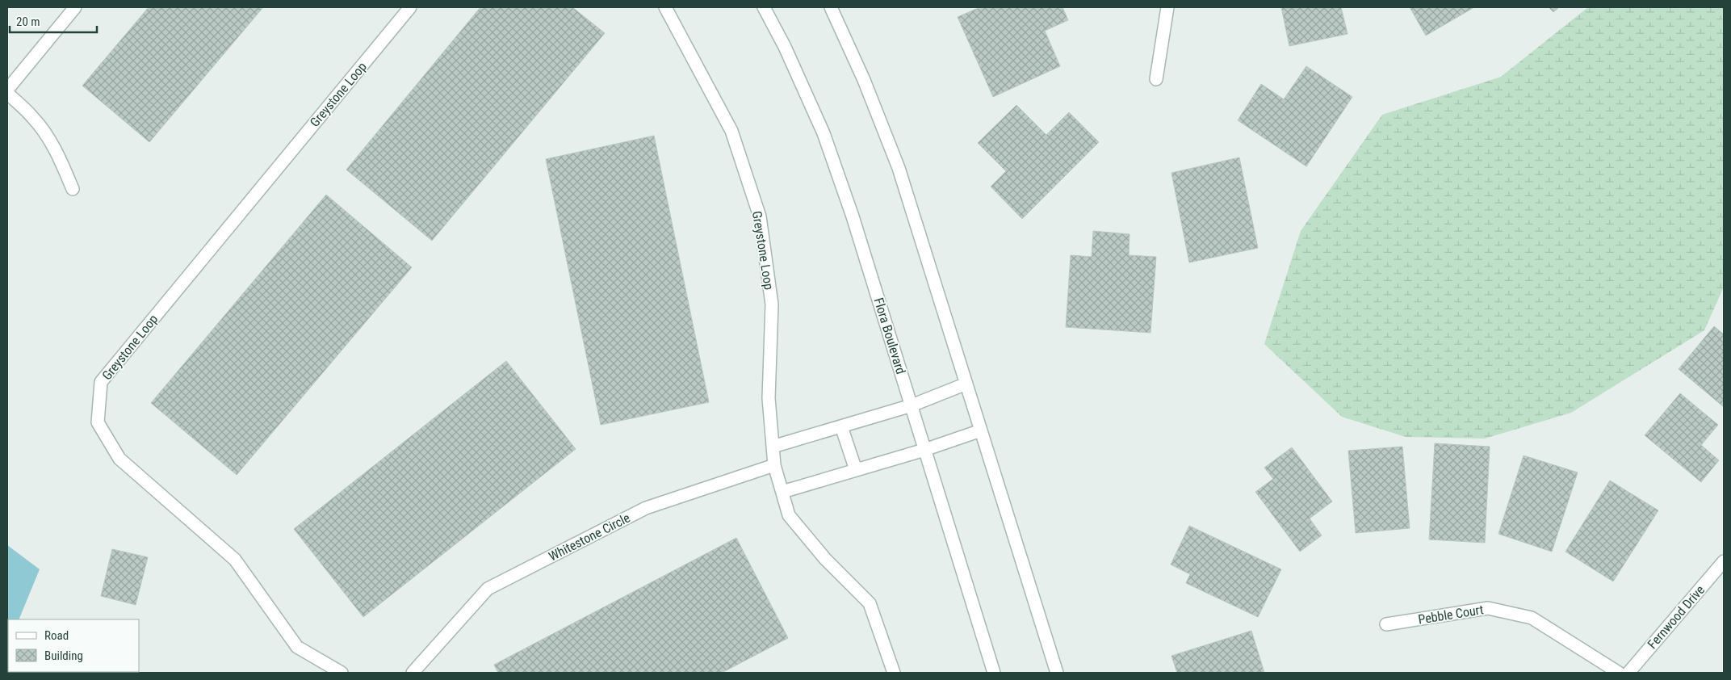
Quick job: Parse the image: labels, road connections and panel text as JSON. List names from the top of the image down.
{
  "streets": {
    "street": [
      "Greystone Loop",
      "Flora Boulevard",
      "Whitestone Circle",
      "Pebble Court",
      "Fernwood Drive"
    ]
  },
  "crossings": [
    ["Greystone Loop", "Whitestone Circle"]
  ],
  "legend": ["Road", "Building"],
  "scale_bar": "20 m"
}
